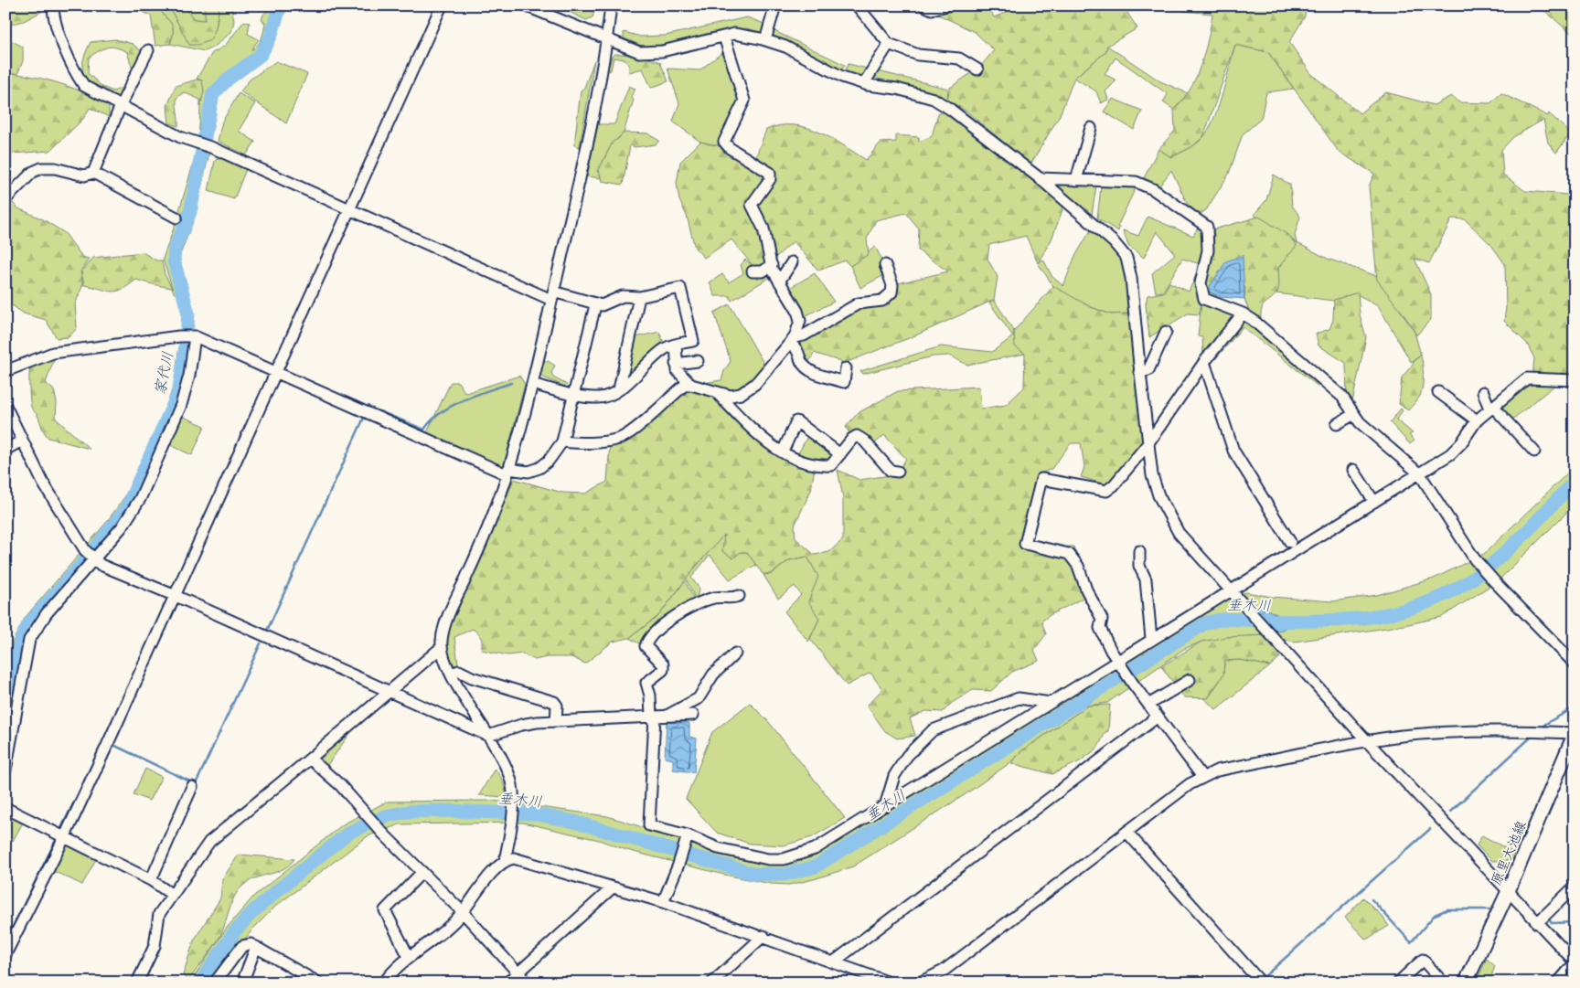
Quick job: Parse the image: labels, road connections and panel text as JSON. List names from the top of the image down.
{
  "streets": {
    "main road": ["原里大池線"]
  },
  "water": ["家代川", "垂木川"]
}
